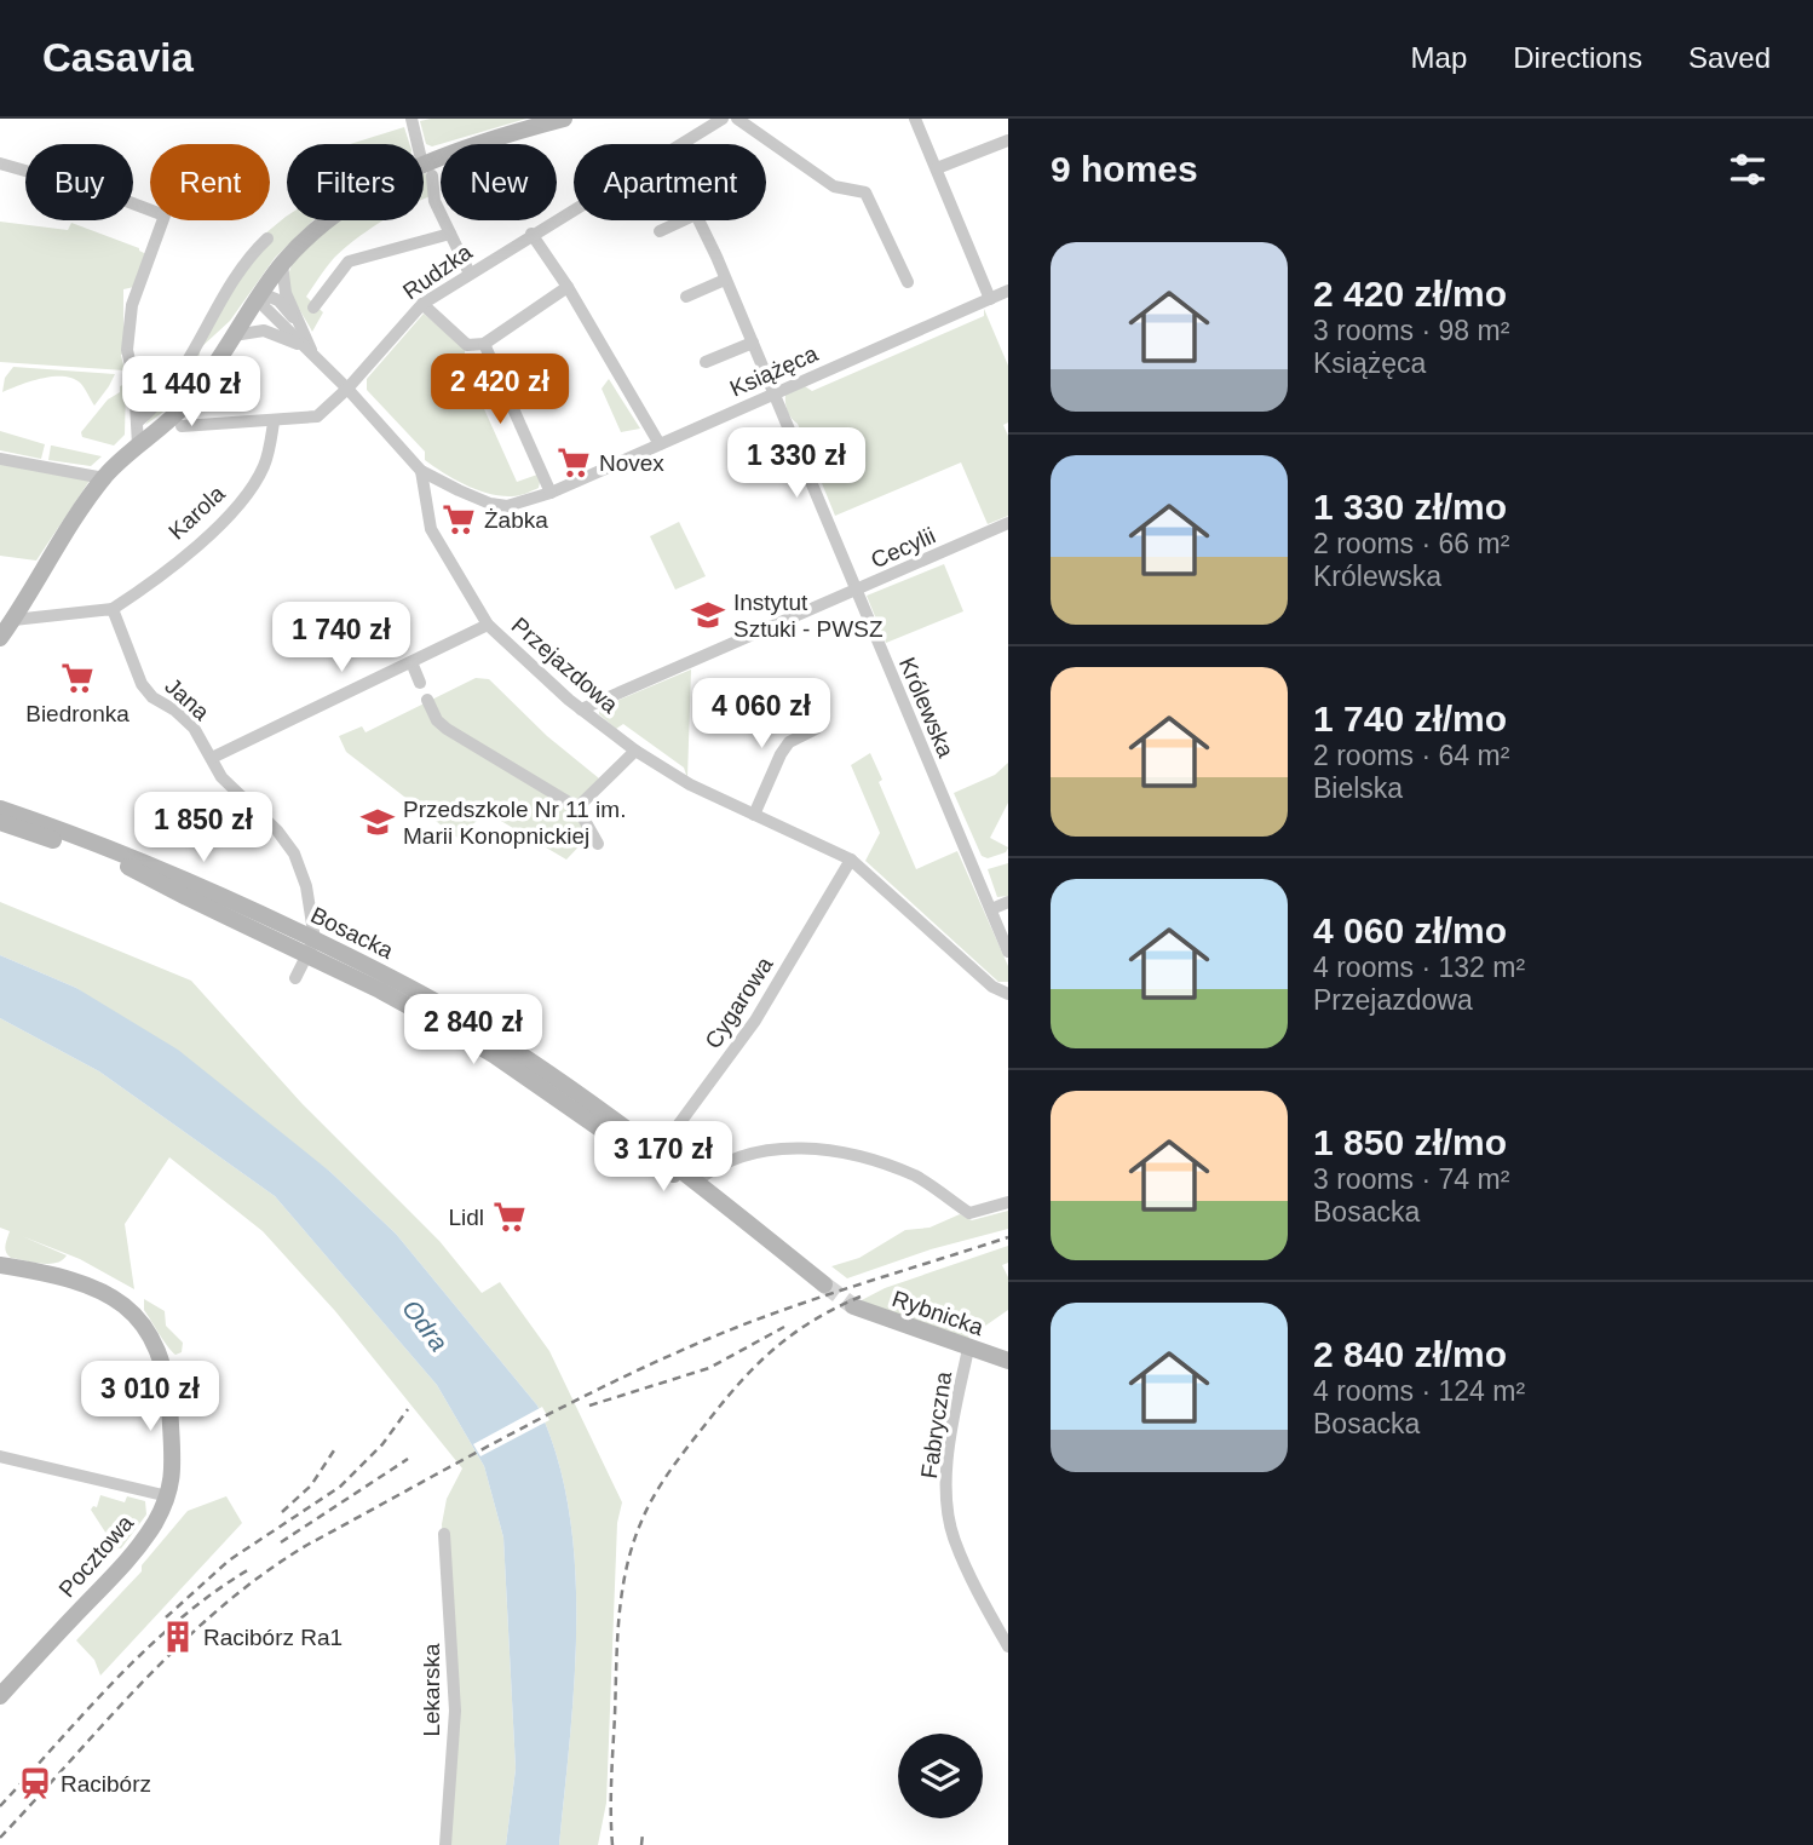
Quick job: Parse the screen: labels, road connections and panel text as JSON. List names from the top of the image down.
{
  "streets": {
    "street": [
      "Rudzka",
      "Książęca",
      "Karola",
      "Cecylii",
      "Przejazdowa",
      "Jana",
      "Królewska",
      "Bosacka",
      "Cygarowa",
      "Rybnicka",
      "Fabryczna",
      "Pocztowa",
      "Lekarska"
    ]
  },
  "crossings": [
    ["Rudzka", "Książęca"],
    ["Rudzka", "Karola"],
    ["Książęca", "Przejazdowa"],
    ["Książęca", "Królewska"],
    ["Karola", "Jana"],
    ["Cecylii", "Przejazdowa"],
    ["Cecylii", "Królewska"],
    ["Przejazdowa", "Cygarowa"],
    ["Jana", "Bosacka"],
    ["Bosacka", "Cygarowa"],
    ["Rybnicka", "Fabryczna"]
  ],
  "water": ["Odra"],
  "places": {
    "supermarket": [
      "Novex",
      "Żabka",
      "Biedronka",
      "Lidl"
    ],
    "school or university": ["Instytut Sztuki - PWSZ", "Przedszkole Nr 11 im. Marii Konopnickiej"],
    "building": ["Racibórz Ra1"],
    "station": ["Racibórz"]
  },
  "page": {
    "header": "Casavia",
    "nav": ["Map", "Directions", "Saved"],
    "heading": "9 homes",
    "chip": [
      "Buy",
      "Rent",
      "Filters",
      "New",
      "Apartment"
    ],
    "list": [
      {
        "name": "2 420 zł/mo",
        "note": "3 rooms · 98 m² · Książęca"
      },
      {
        "name": "1 330 zł/mo",
        "note": "2 rooms · 66 m² · Królewska"
      },
      {
        "name": "1 740 zł/mo",
        "note": "2 rooms · 64 m² · Bielska"
      },
      {
        "name": "4 060 zł/mo",
        "note": "4 rooms · 132 m² · Przejazdowa"
      },
      {
        "name": "1 850 zł/mo",
        "note": "3 rooms · 74 m² · Bosacka"
      },
      {
        "name": "2 840 zł/mo",
        "note": "4 rooms · 124 m² · Bosacka"
      }
    ],
    "price": [
      "2 420 zł",
      "1 440 zł",
      "1 330 zł",
      "1 740 zł",
      "4 060 zł",
      "1 850 zł",
      "2 840 zł",
      "3 170 zł",
      "3 010 zł"
    ]
  }
}
